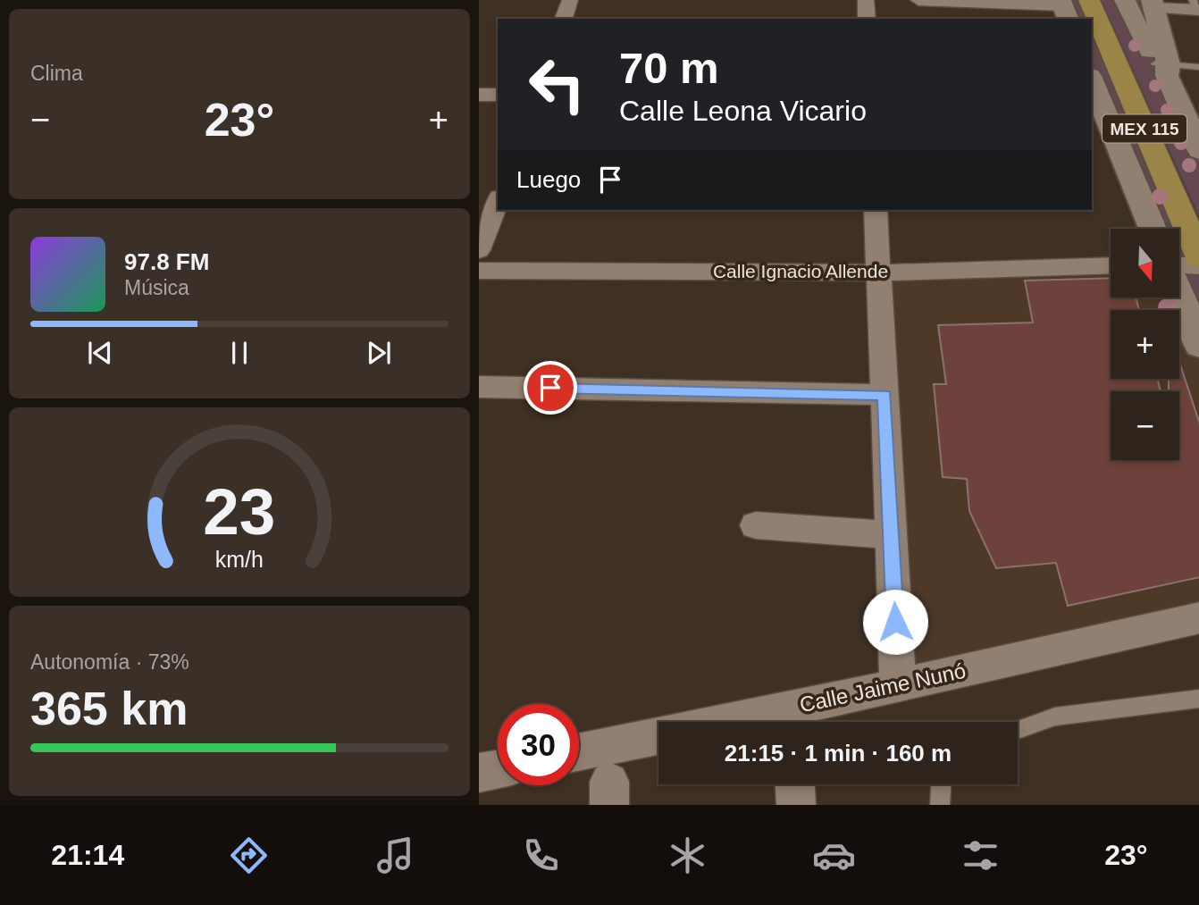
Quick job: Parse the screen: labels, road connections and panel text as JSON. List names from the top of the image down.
{
  "streets": {
    "main road": ["MEX 115"],
    "street": ["Calle Ignacio Allende", "Calle Jaime Nunó"]
  },
  "north": "bottom",
  "page": {
    "tile": [
      "Clima",
      ["Autonomía · 73%", "365 km"]
    ],
    "turn": ["70 m", "Calle Leona Vicario"],
    "heat": ["−", "23°", "+"],
    "then": "Luego",
    "map_buttons": ["+", "−"],
    "song": ["97.8 FM", "Música"],
    "limit": "30",
    "trip": "21:15 · 1 min · 160 m",
    "tabs": ["21:14", "23°"],
    "gauge": ["23", "km/h"]
  }
}
